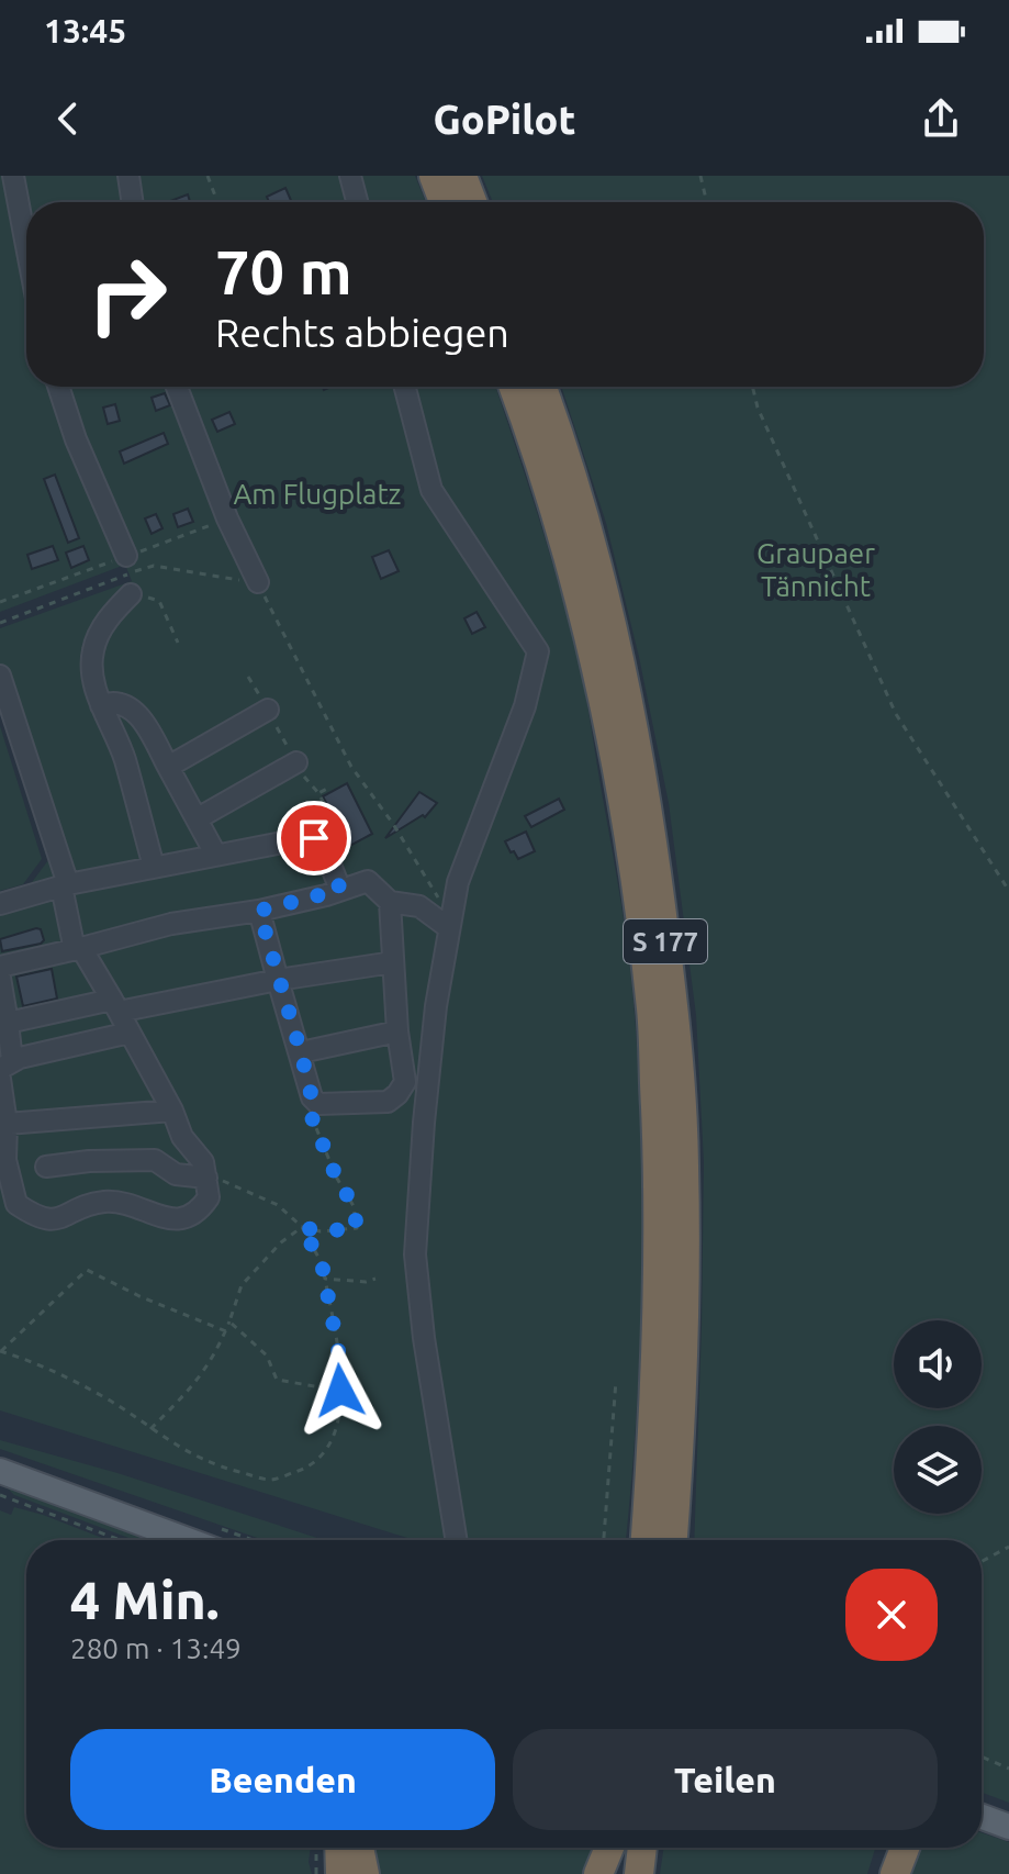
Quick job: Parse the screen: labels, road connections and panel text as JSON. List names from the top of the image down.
{
  "streets": {
    "highway": ["S 177"]
  },
  "parks": ["Am Flugplatz", "Graupaer Tännicht"],
  "page": {
    "status": "13:45",
    "header": "GoPilot",
    "turn": ["70 m", "Rechts abbiegen"],
    "heading": ["4 Min.", "280 m · 13:49"],
    "buttons": ["Beenden", "Teilen"]
  }
}
